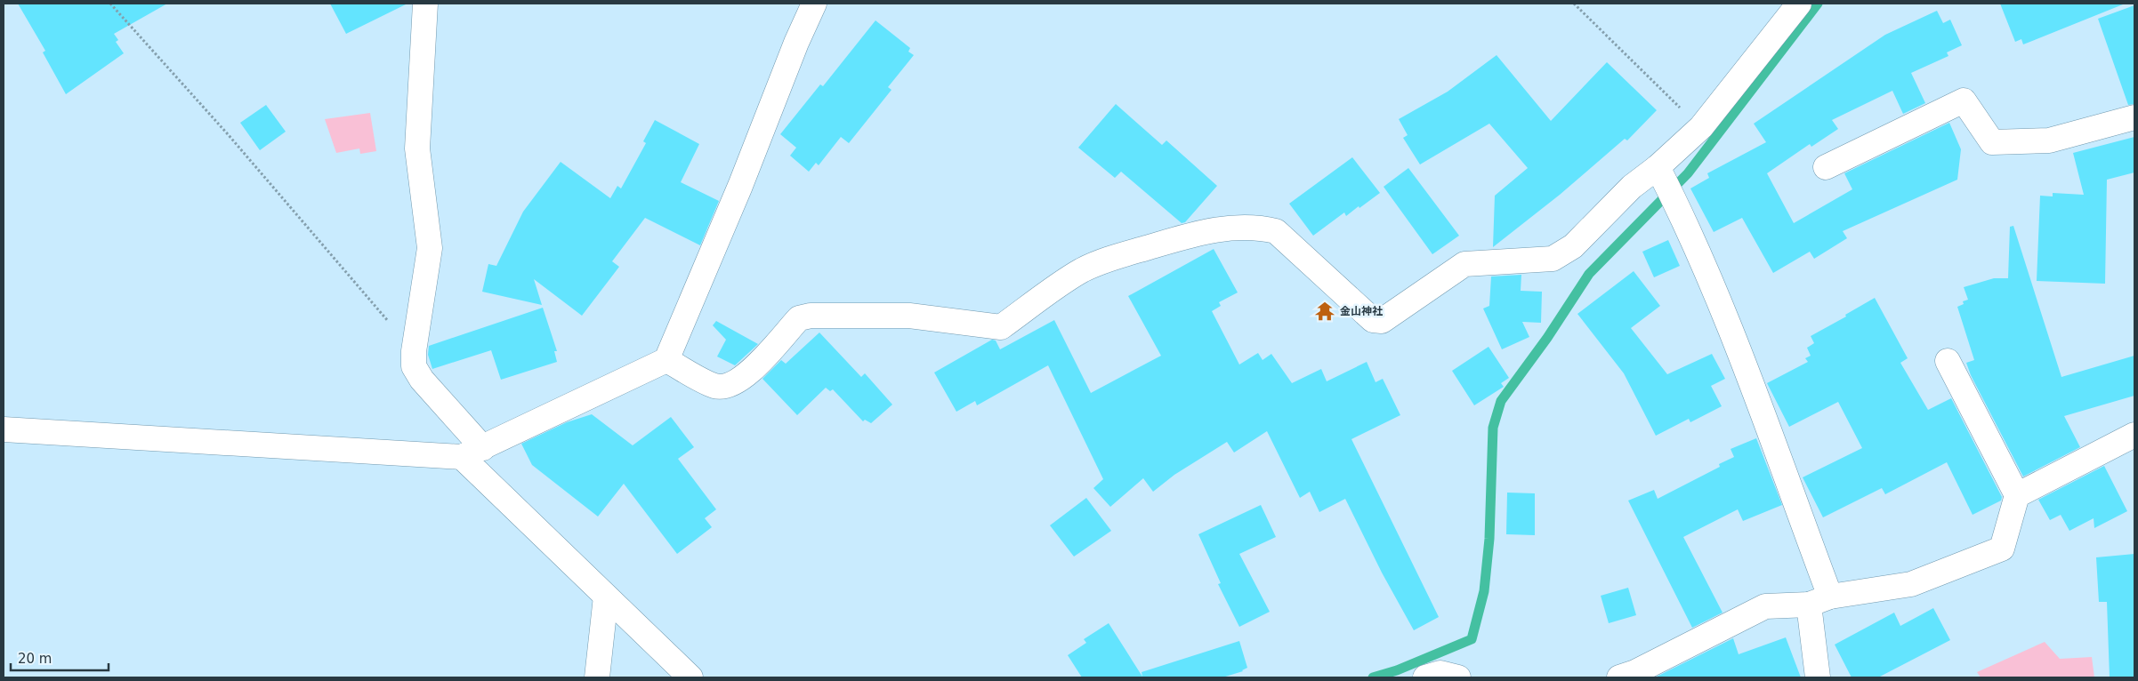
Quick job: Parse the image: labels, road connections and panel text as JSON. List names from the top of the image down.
{
  "places": {
    "temple": ["金山神社"]
  },
  "scale_bar": "20 m"
}
